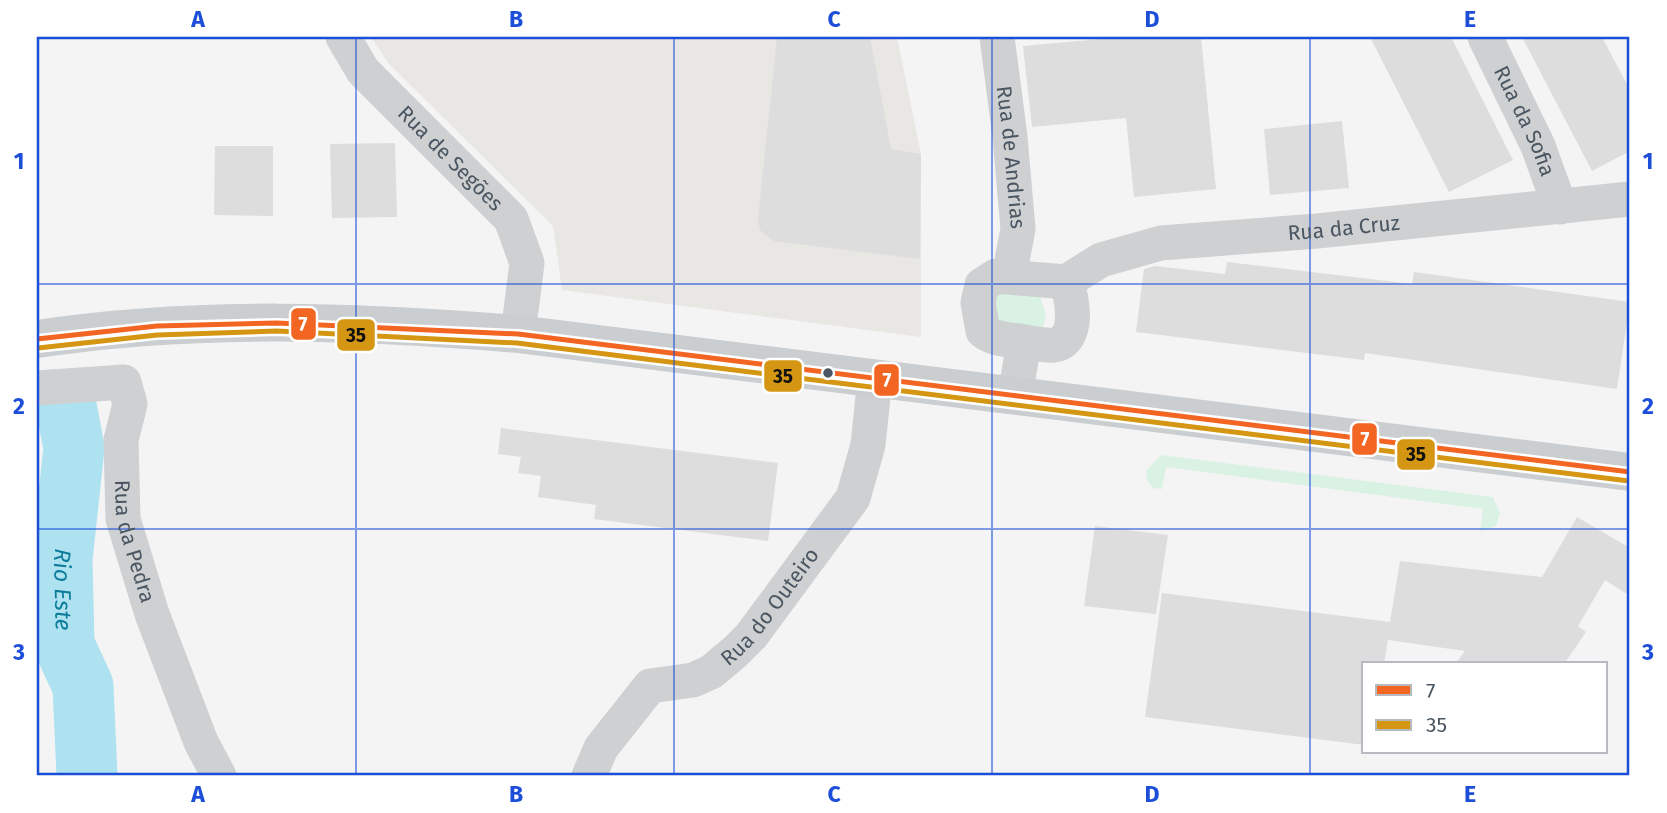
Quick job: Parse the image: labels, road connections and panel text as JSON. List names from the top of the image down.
{
  "streets": {
    "street": [
      "Rua da Sofia",
      "Rua de Andrias",
      "Rua de Segões",
      "Rua da Cruz",
      "Rua da Pedra",
      "Rua do Outeiro"
    ]
  },
  "crossings": [
    ["Rua da Sofia", "Rua da Cruz"],
    ["Rua de Andrias", "Rua da Cruz"]
  ],
  "water": ["Rio Este"],
  "lines": ["transit line 7", "transit line 35"],
  "legend": ["7", "35"],
  "grid": {
    "columns": [
      "A",
      "B",
      "C",
      "D",
      "E"
    ],
    "rows": ["1", "2", "3"]
  }
}
